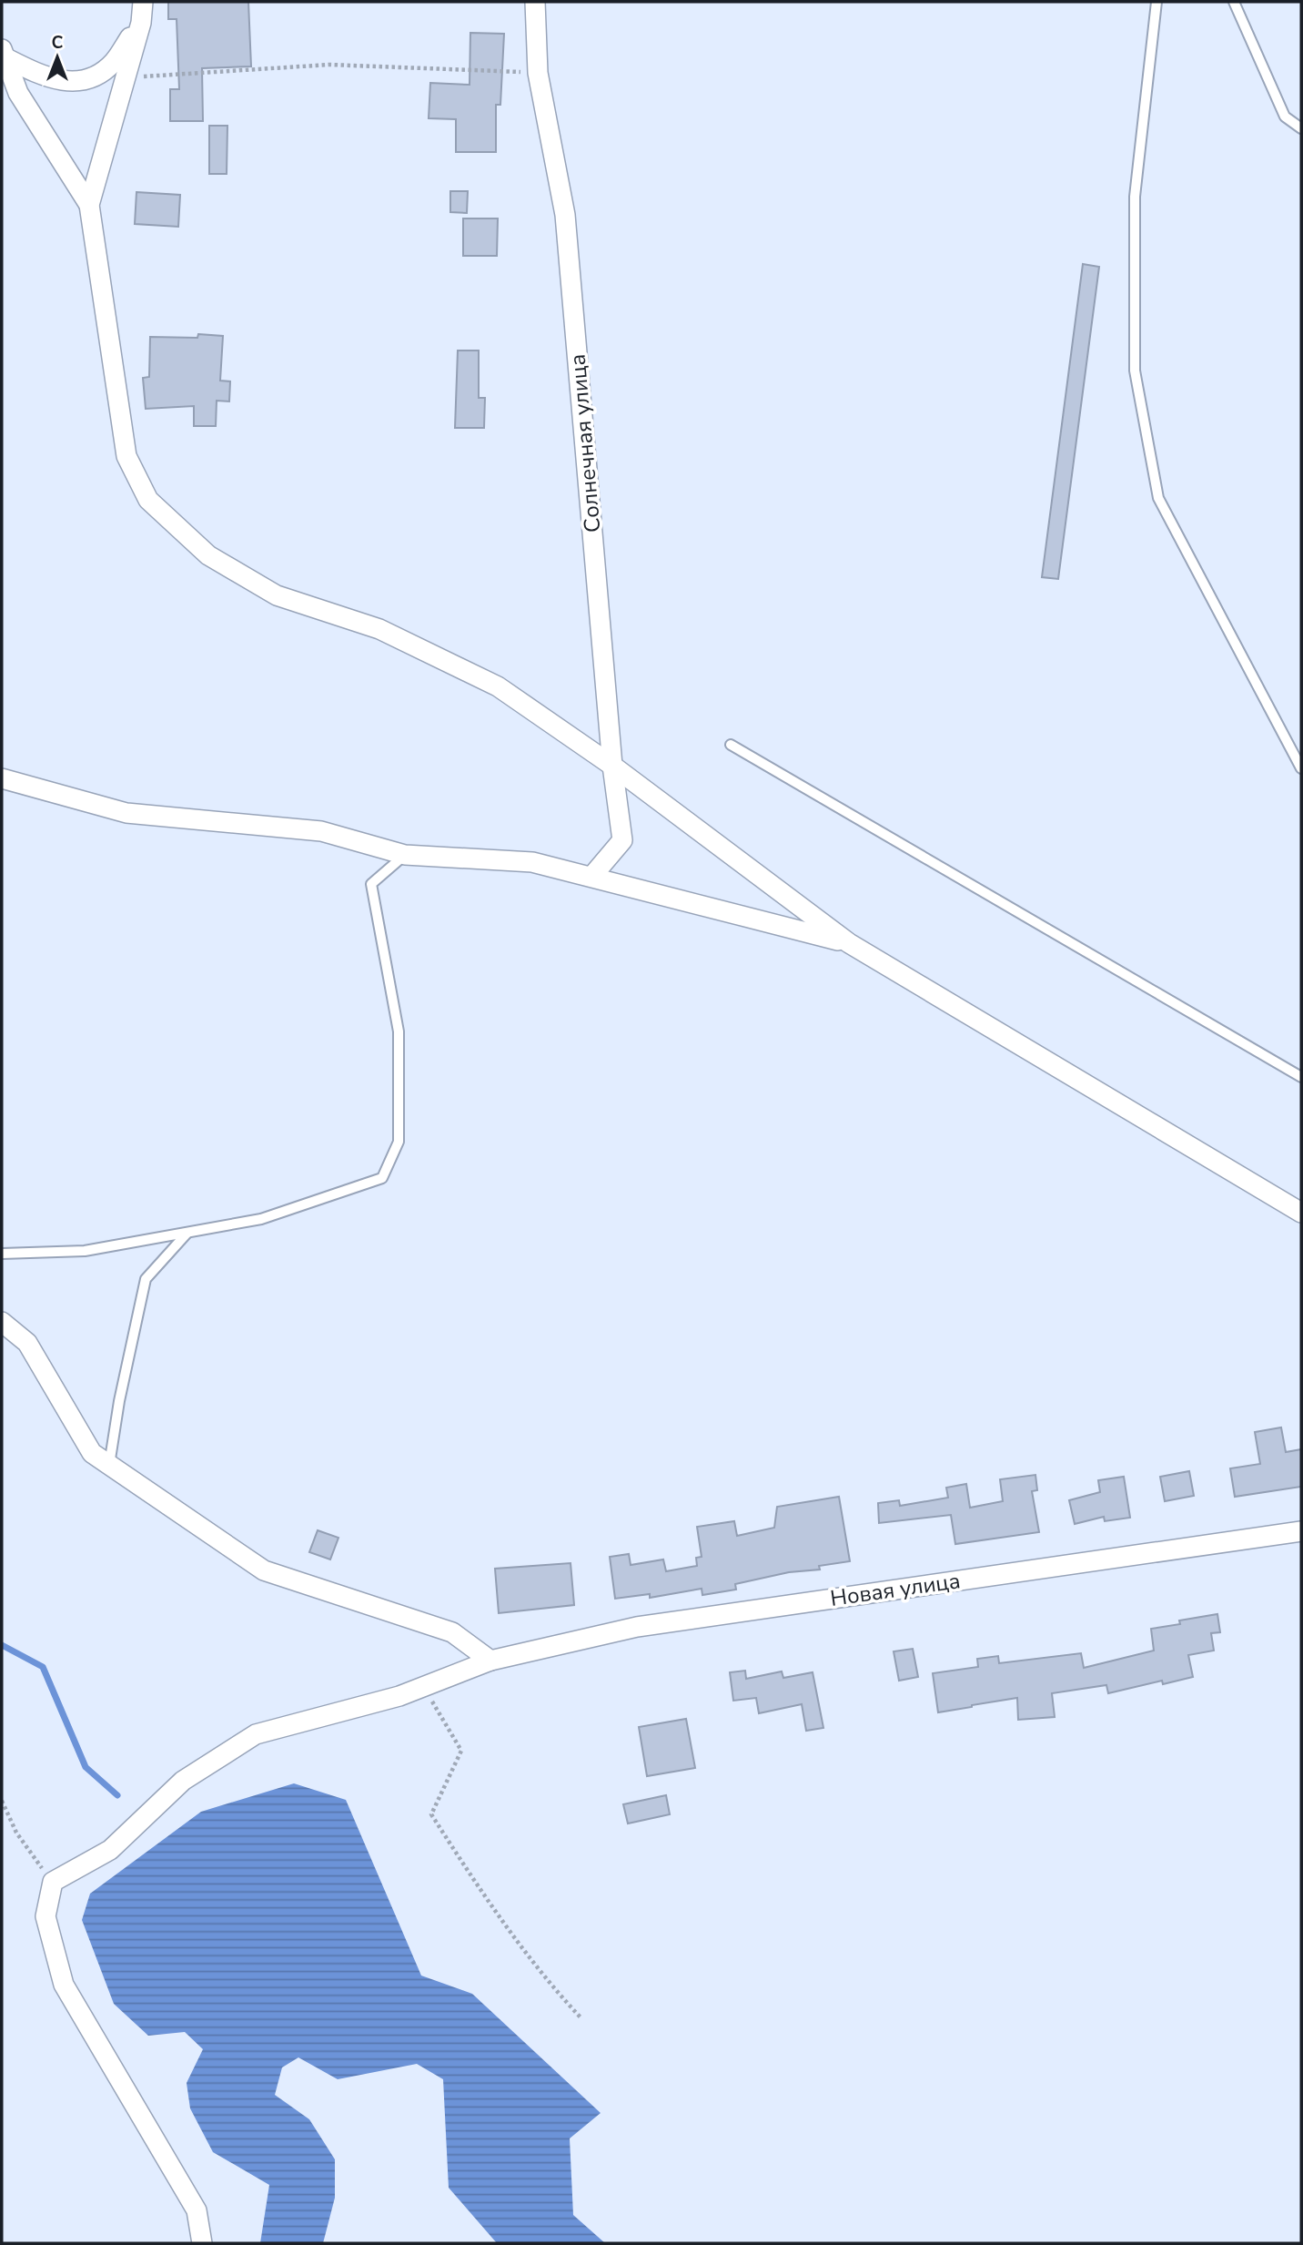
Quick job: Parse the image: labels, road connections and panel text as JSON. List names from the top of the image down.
{
  "streets": {
    "street": ["Солнечная улица", "Новая улица"]
  },
  "north": "top"
}
